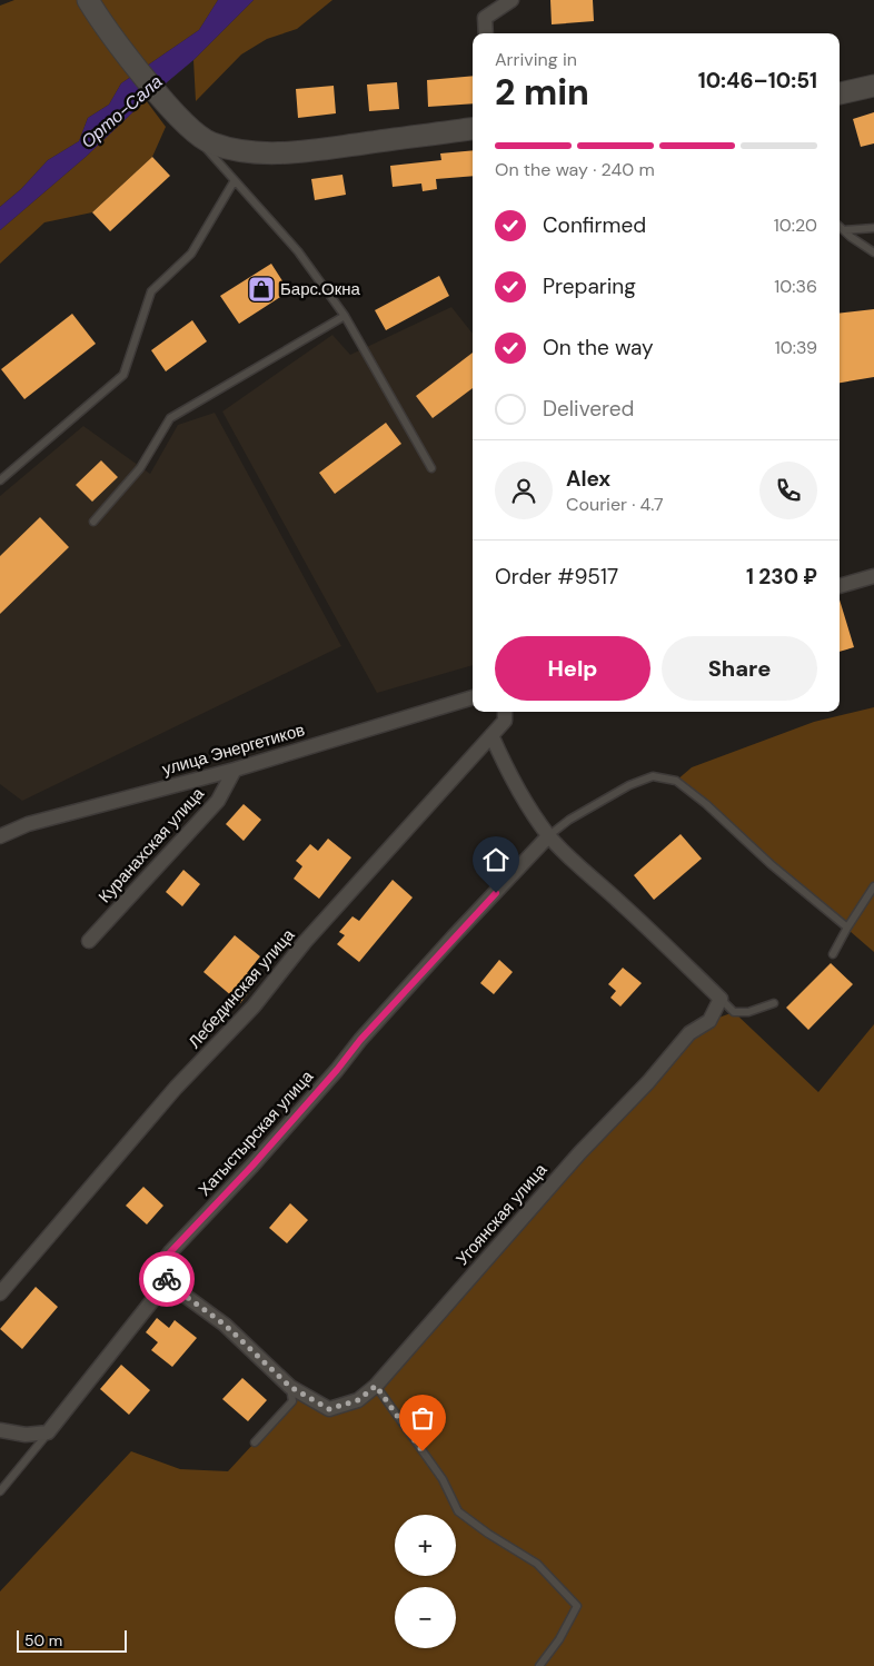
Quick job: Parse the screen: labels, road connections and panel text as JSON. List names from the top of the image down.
{
  "streets": {
    "street": [
      "улица Энергетиков",
      "Куранахская улица",
      "Лебединская улица",
      "Хатыстырская улица",
      "Угоянская улица"
    ]
  },
  "crossings": [
    ["улица Энергетиков", "Куранахская улица"],
    ["Хатыстырская улица", "Угоянская улица"]
  ],
  "water": ["Орто-Сала"],
  "places": {
    "shop": ["Барс.Окна"]
  },
  "scale_bar": "50 m",
  "page": {
    "heading": ["2 min", "Arriving in", "10:46–10:51"],
    "panel": [
      "Alex",
      "Courier · 4.7",
      "Order #9517",
      "1 230 ₽"
    ],
    "bar": "On the way · 240 m",
    "list": [
      ["Confirmed", "10:20"],
      ["Preparing", "10:36"],
      ["On the way", "10:39"],
      "Delivered"
    ],
    "buttons": ["Help", "Share"],
    "map_buttons": ["+", "−"],
    "scale": "50 m"
  }
}
